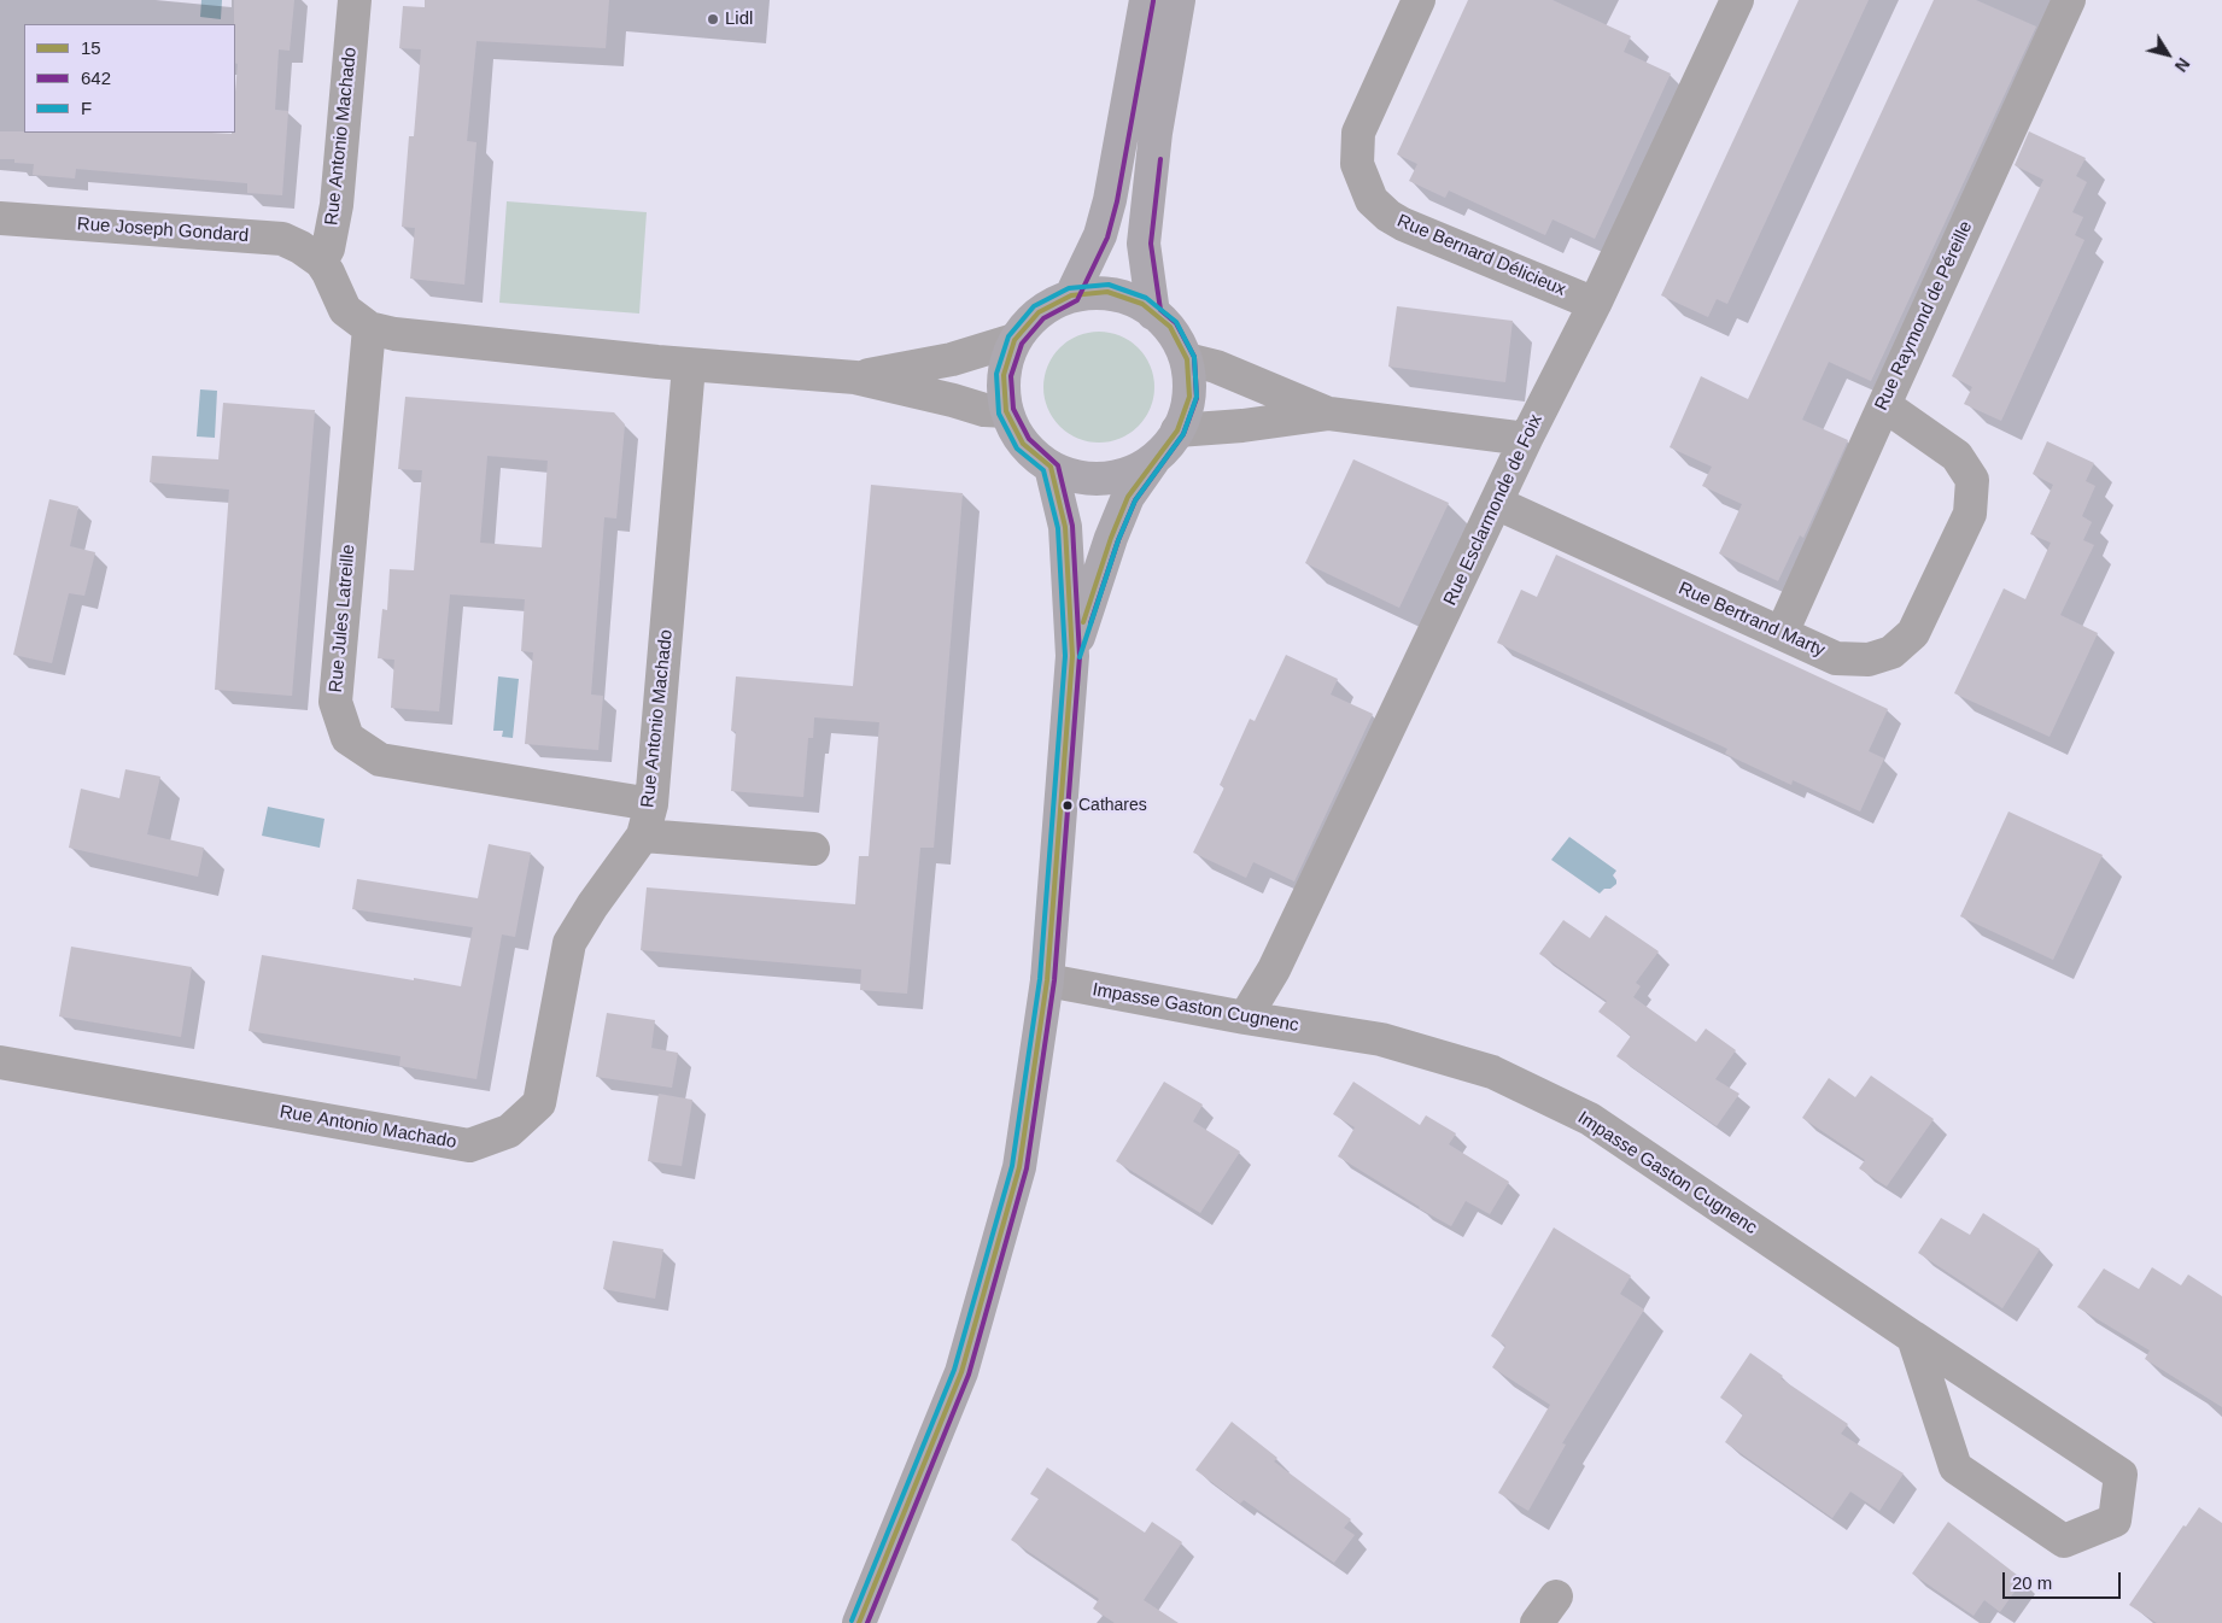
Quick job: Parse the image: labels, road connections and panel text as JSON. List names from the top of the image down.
{
  "streets": {
    "street": [
      "Rue Antonio Machado",
      "Rue Joseph Gondard",
      "Rue Bernard Délicieux",
      "Rue Raymond de Péreille",
      "Rue Esclarmonde de Foix",
      "Rue Jules Latreille",
      "Rue Bertrand Marty",
      "Impasse Gaston Cugnenc"
    ]
  },
  "crossings": [
    ["Rue Antonio Machado", "Rue Joseph Gondard"],
    ["Rue Antonio Machado", "Rue Jules Latreille"],
    ["Rue Bernard Délicieux", "Rue Esclarmonde de Foix"],
    ["Rue Raymond de Péreille", "Rue Bertrand Marty"],
    ["Rue Esclarmonde de Foix", "Rue Bertrand Marty"],
    ["Rue Esclarmonde de Foix", "Impasse Gaston Cugnenc"]
  ],
  "places": ["Lidl", "Cathares"],
  "lines": ["transit line 642", "transit line F", "transit line 15"],
  "legend": ["15", "642", "F"],
  "scale_bar": "20 m",
  "north": "bottom right"
}
